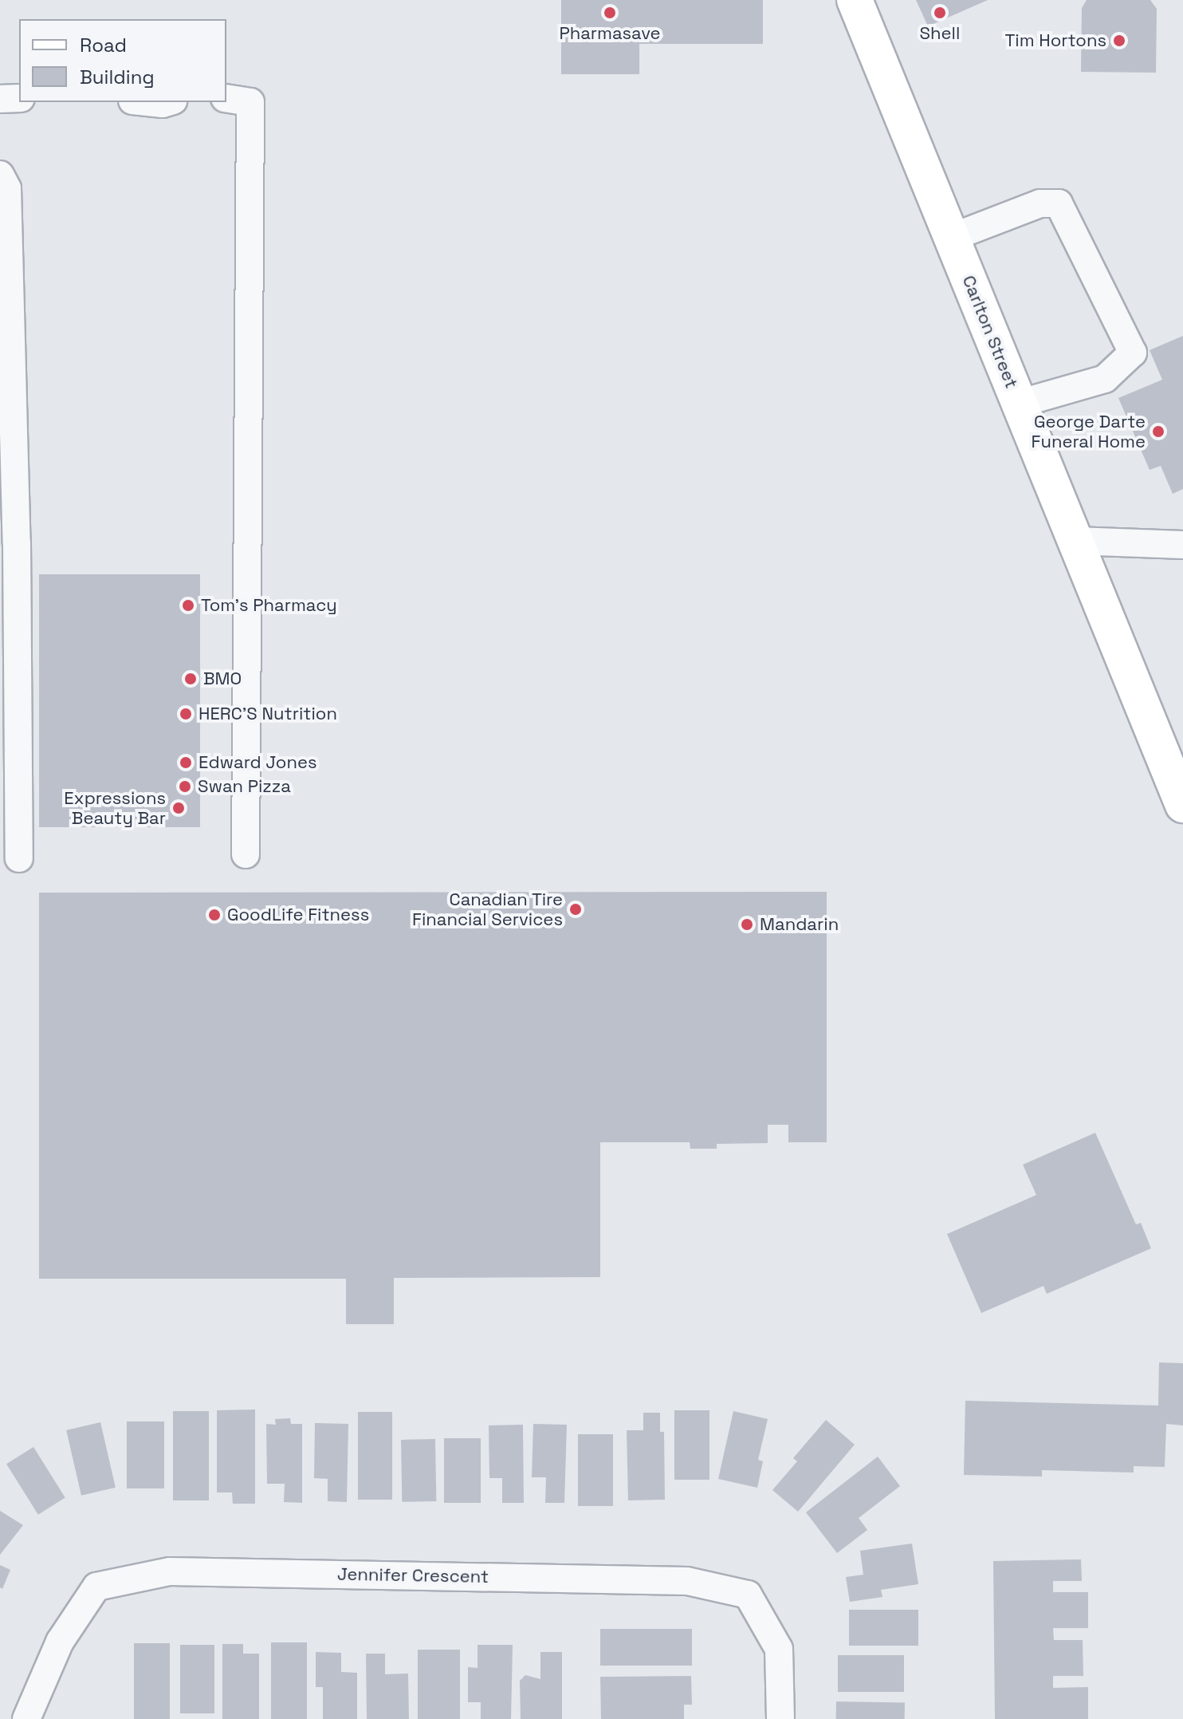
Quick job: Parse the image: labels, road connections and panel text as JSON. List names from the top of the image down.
{
  "streets": {
    "main road": ["Carlton Street"],
    "street": ["Jennifer Crescent"]
  },
  "places": [
    "Pharmasave",
    "Shell",
    "Tim Hortons",
    "George Darte Funeral Home",
    "Tom's Pharmacy",
    "BMO",
    "HERC'S Nutrition",
    "Edward Jones",
    "Swan Pizza",
    "Expressions Beauty Bar",
    "Canadian Tire Financial Services",
    "GoodLife Fitness",
    "Mandarin"
  ],
  "legend": ["Road", "Building"]
}
